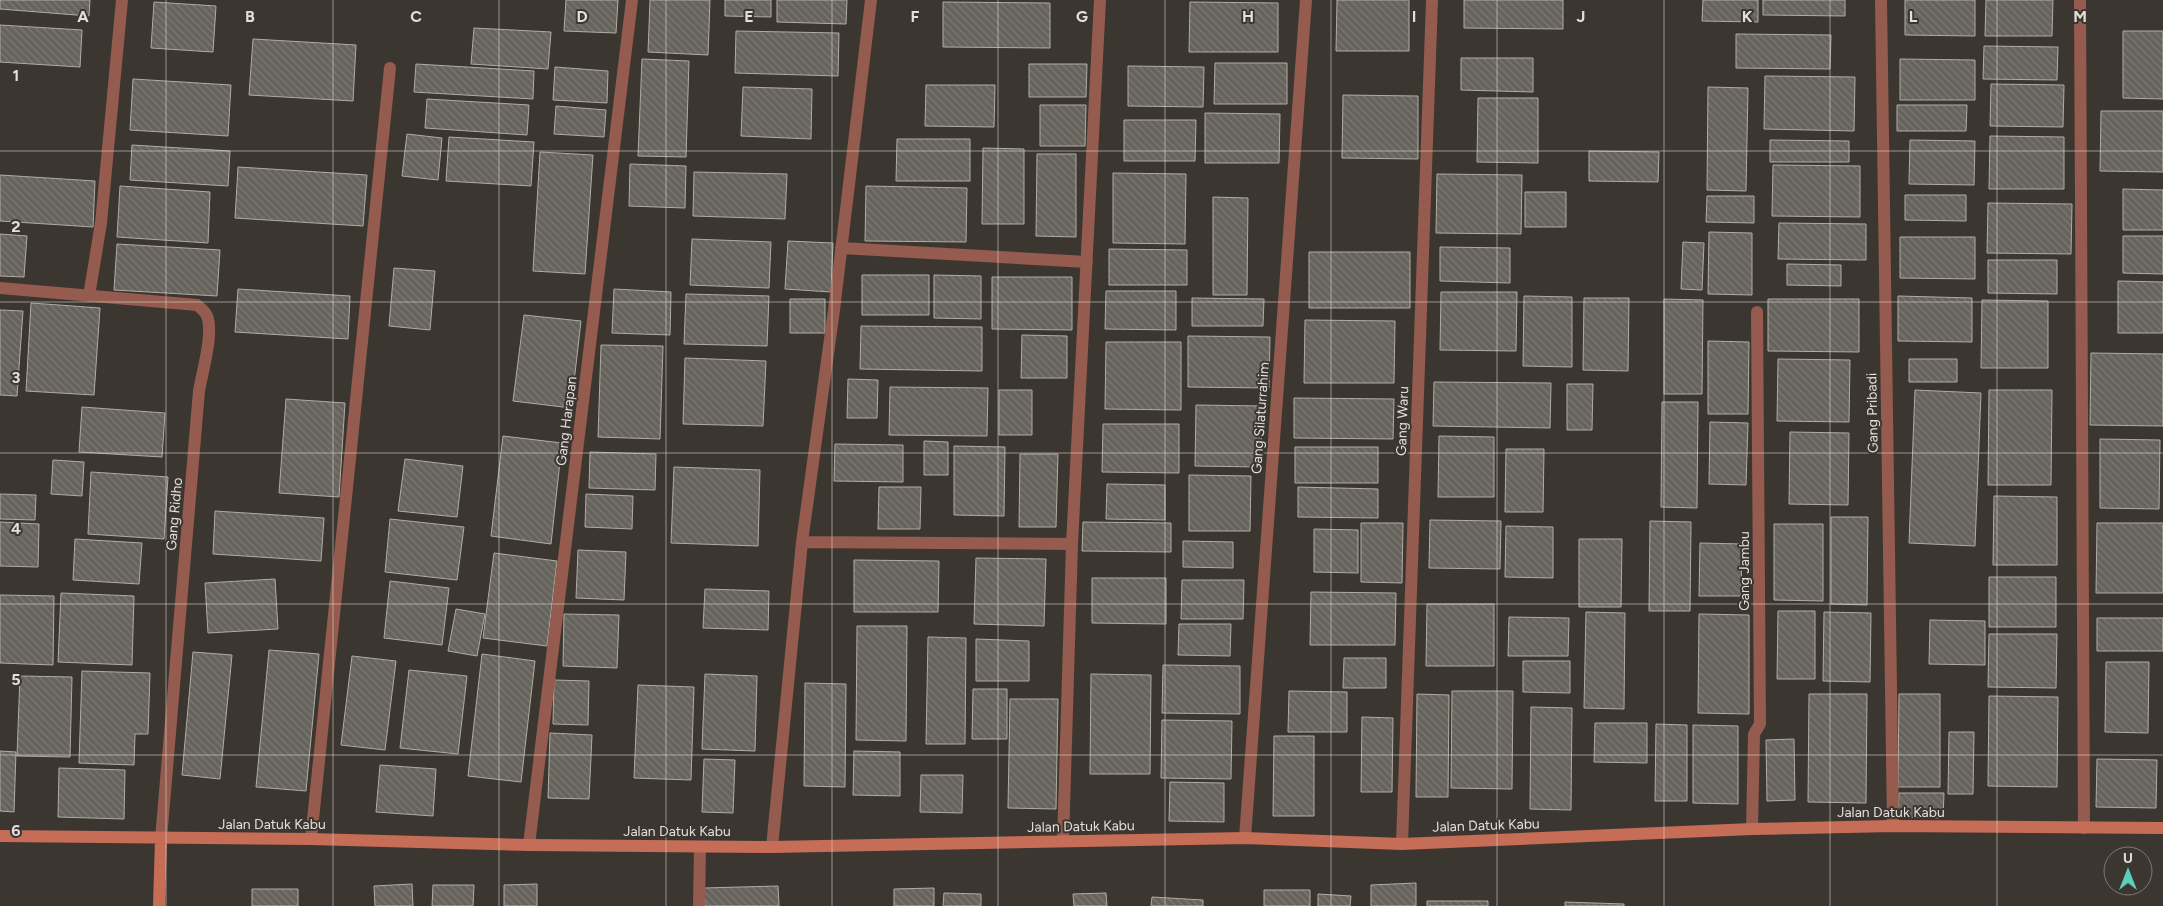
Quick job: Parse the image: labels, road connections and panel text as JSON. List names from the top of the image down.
{
  "streets": {
    "street": [
      "Gang Pribadi",
      "Gang Silaturrahim",
      "Gang Harapan",
      "Gang Waru",
      "Gang Ridho",
      "Gang Jambu",
      "Jalan Datuk Kabu"
    ]
  },
  "crossings": [
    ["Gang Pribadi", "Jalan Datuk Kabu"],
    ["Gang Silaturrahim", "Jalan Datuk Kabu"],
    ["Gang Harapan", "Jalan Datuk Kabu"],
    ["Gang Waru", "Jalan Datuk Kabu"],
    ["Gang Ridho", "Jalan Datuk Kabu"],
    ["Gang Jambu", "Jalan Datuk Kabu"]
  ],
  "north": "top",
  "grid": {
    "columns": [
      "A",
      "B",
      "C",
      "D",
      "E",
      "F",
      "G",
      "H",
      "I",
      "J",
      "K",
      "L",
      "M"
    ],
    "rows": [
      "1",
      "2",
      "3",
      "4",
      "5",
      "6"
    ]
  }
}
